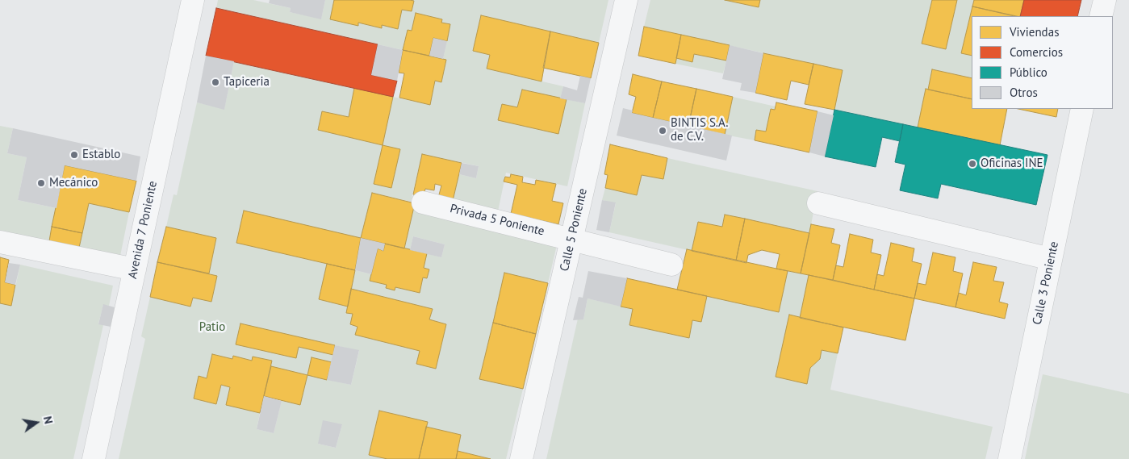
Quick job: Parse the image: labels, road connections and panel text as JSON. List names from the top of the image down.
{
  "streets": {
    "street": [
      "Privada 5 Poniente",
      "Avenida 7 Poniente",
      "Calle 5 Poniente",
      "Calle 3 Poniente"
    ]
  },
  "crossings": [
    ["Privada 5 Poniente", "Calle 5 Poniente"]
  ],
  "parks": ["Patio"],
  "places": [
    "Tapiceria",
    "BINTIS S.A. de C.V.",
    "Establo",
    "Oficinas INE",
    "Mecánico"
  ],
  "legend": [
    "Viviendas",
    "Comercios",
    "Público",
    "Otros"
  ],
  "north": "right"
}
